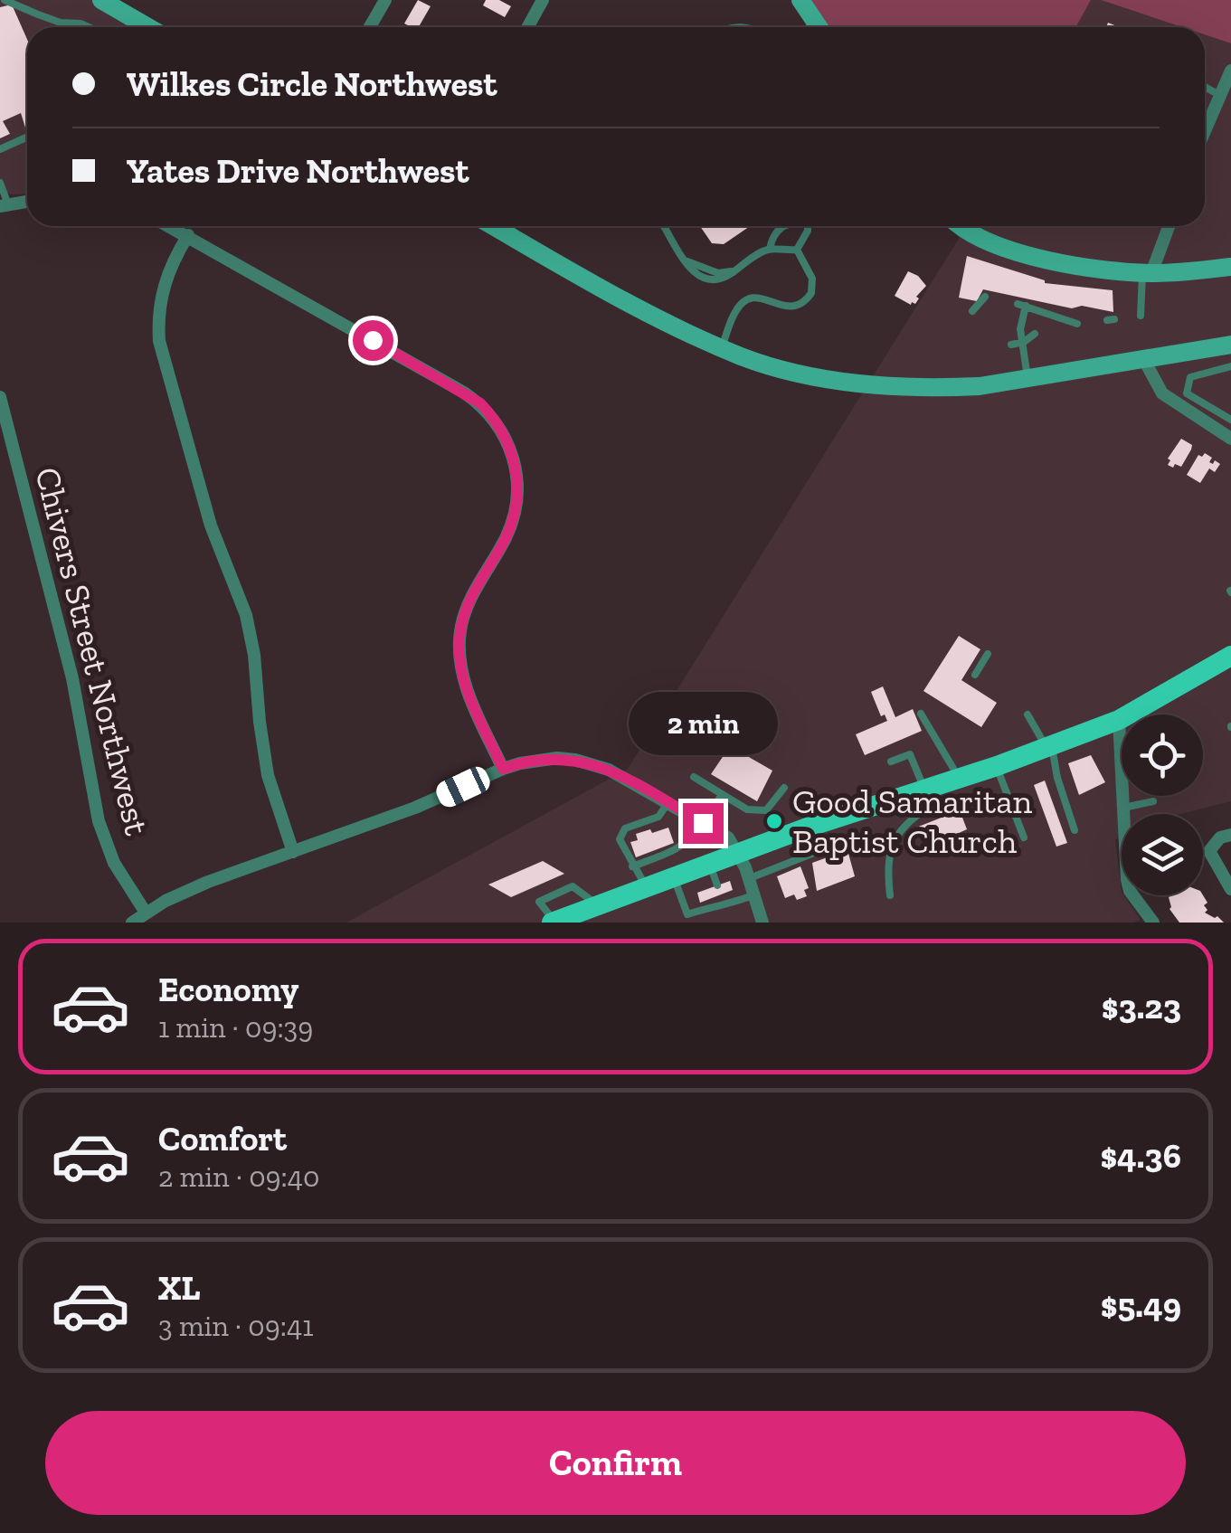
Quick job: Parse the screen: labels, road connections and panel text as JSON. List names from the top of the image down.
{
  "streets": {
    "street": ["Chivers Street Northwest"]
  },
  "places": ["Good Samaritan Baptist Church"],
  "page": {
    "banner": ["Wilkes Circle Northwest", "Yates Drive Northwest"],
    "bubble": "2 min",
    "list": [
      {
        "name": "Economy",
        "note": "1 min · 09:39",
        "value": "$3.23"
      },
      {
        "name": "Comfort",
        "note": "2 min · 09:40",
        "value": "$4.36"
      },
      {
        "name": "XL",
        "note": "3 min · 09:41",
        "value": "$5.49"
      }
    ],
    "buttons": "Confirm"
  }
}
